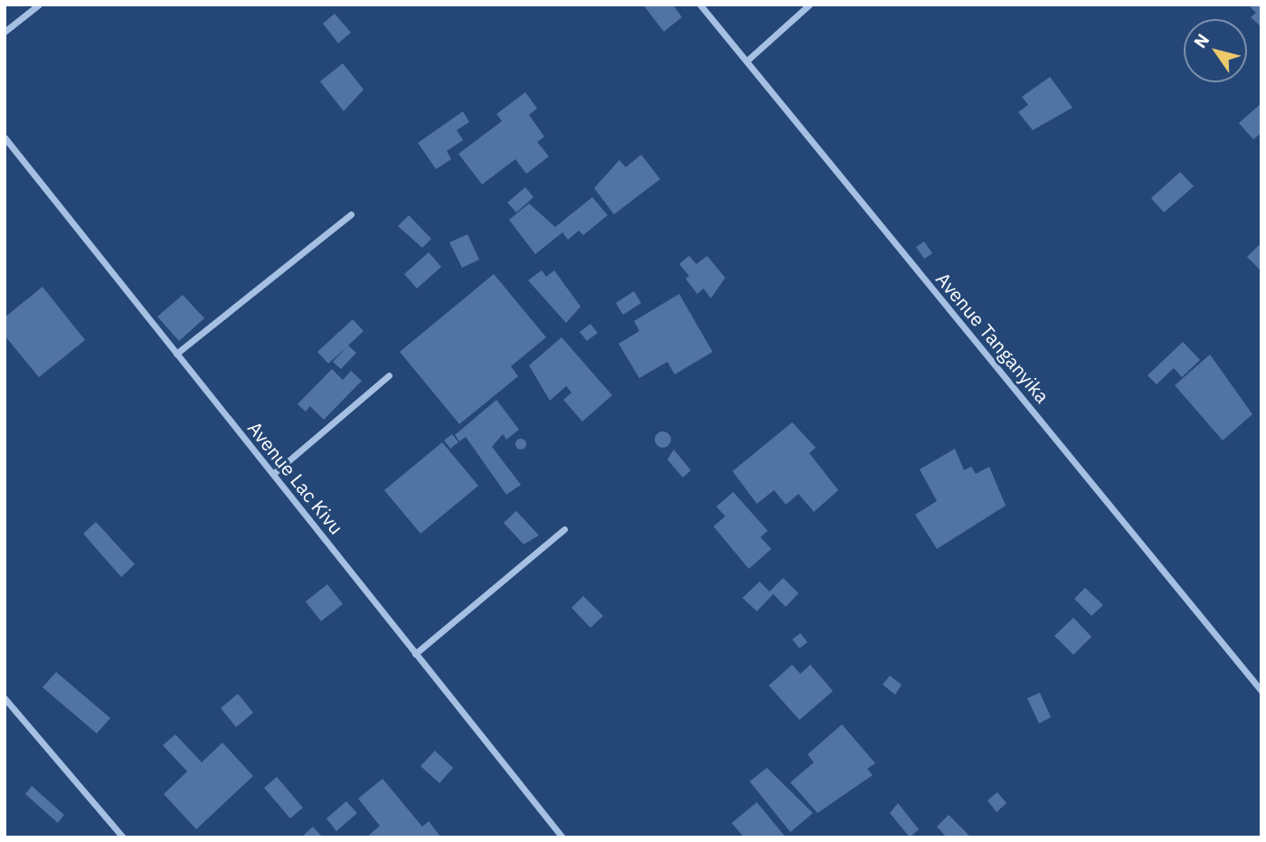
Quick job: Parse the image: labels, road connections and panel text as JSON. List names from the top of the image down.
{
  "streets": {
    "street": ["Avenue Tanganyika", "Avenue Lac Kivu"]
  },
  "north": "top left"
}
